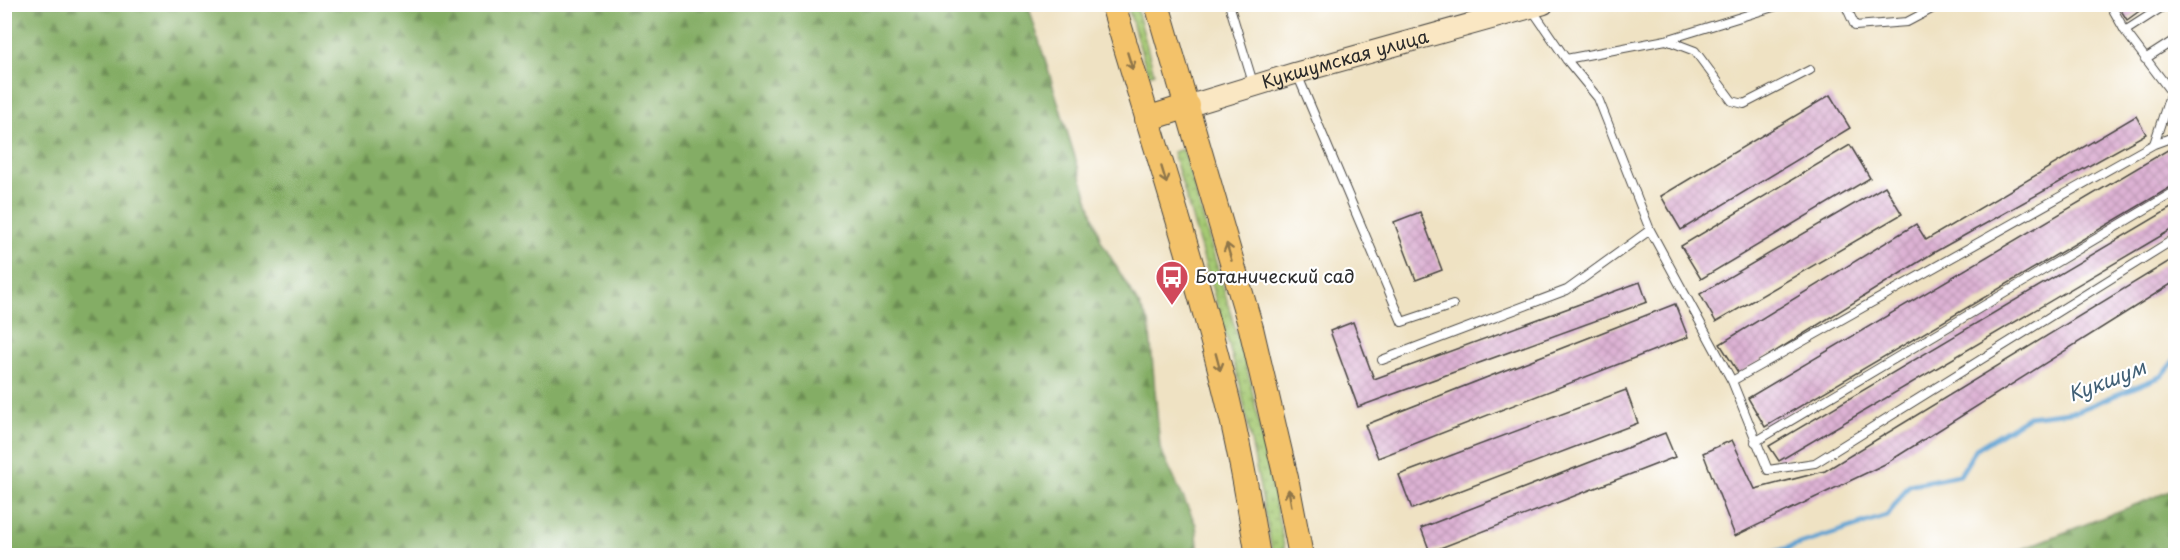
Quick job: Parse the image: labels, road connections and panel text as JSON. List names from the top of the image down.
{
  "streets": {
    "main road": ["Кукшумская улица"]
  },
  "water": ["Кукшум"],
  "places": {
    "bus stop": ["Ботанический сад"]
  }
}
